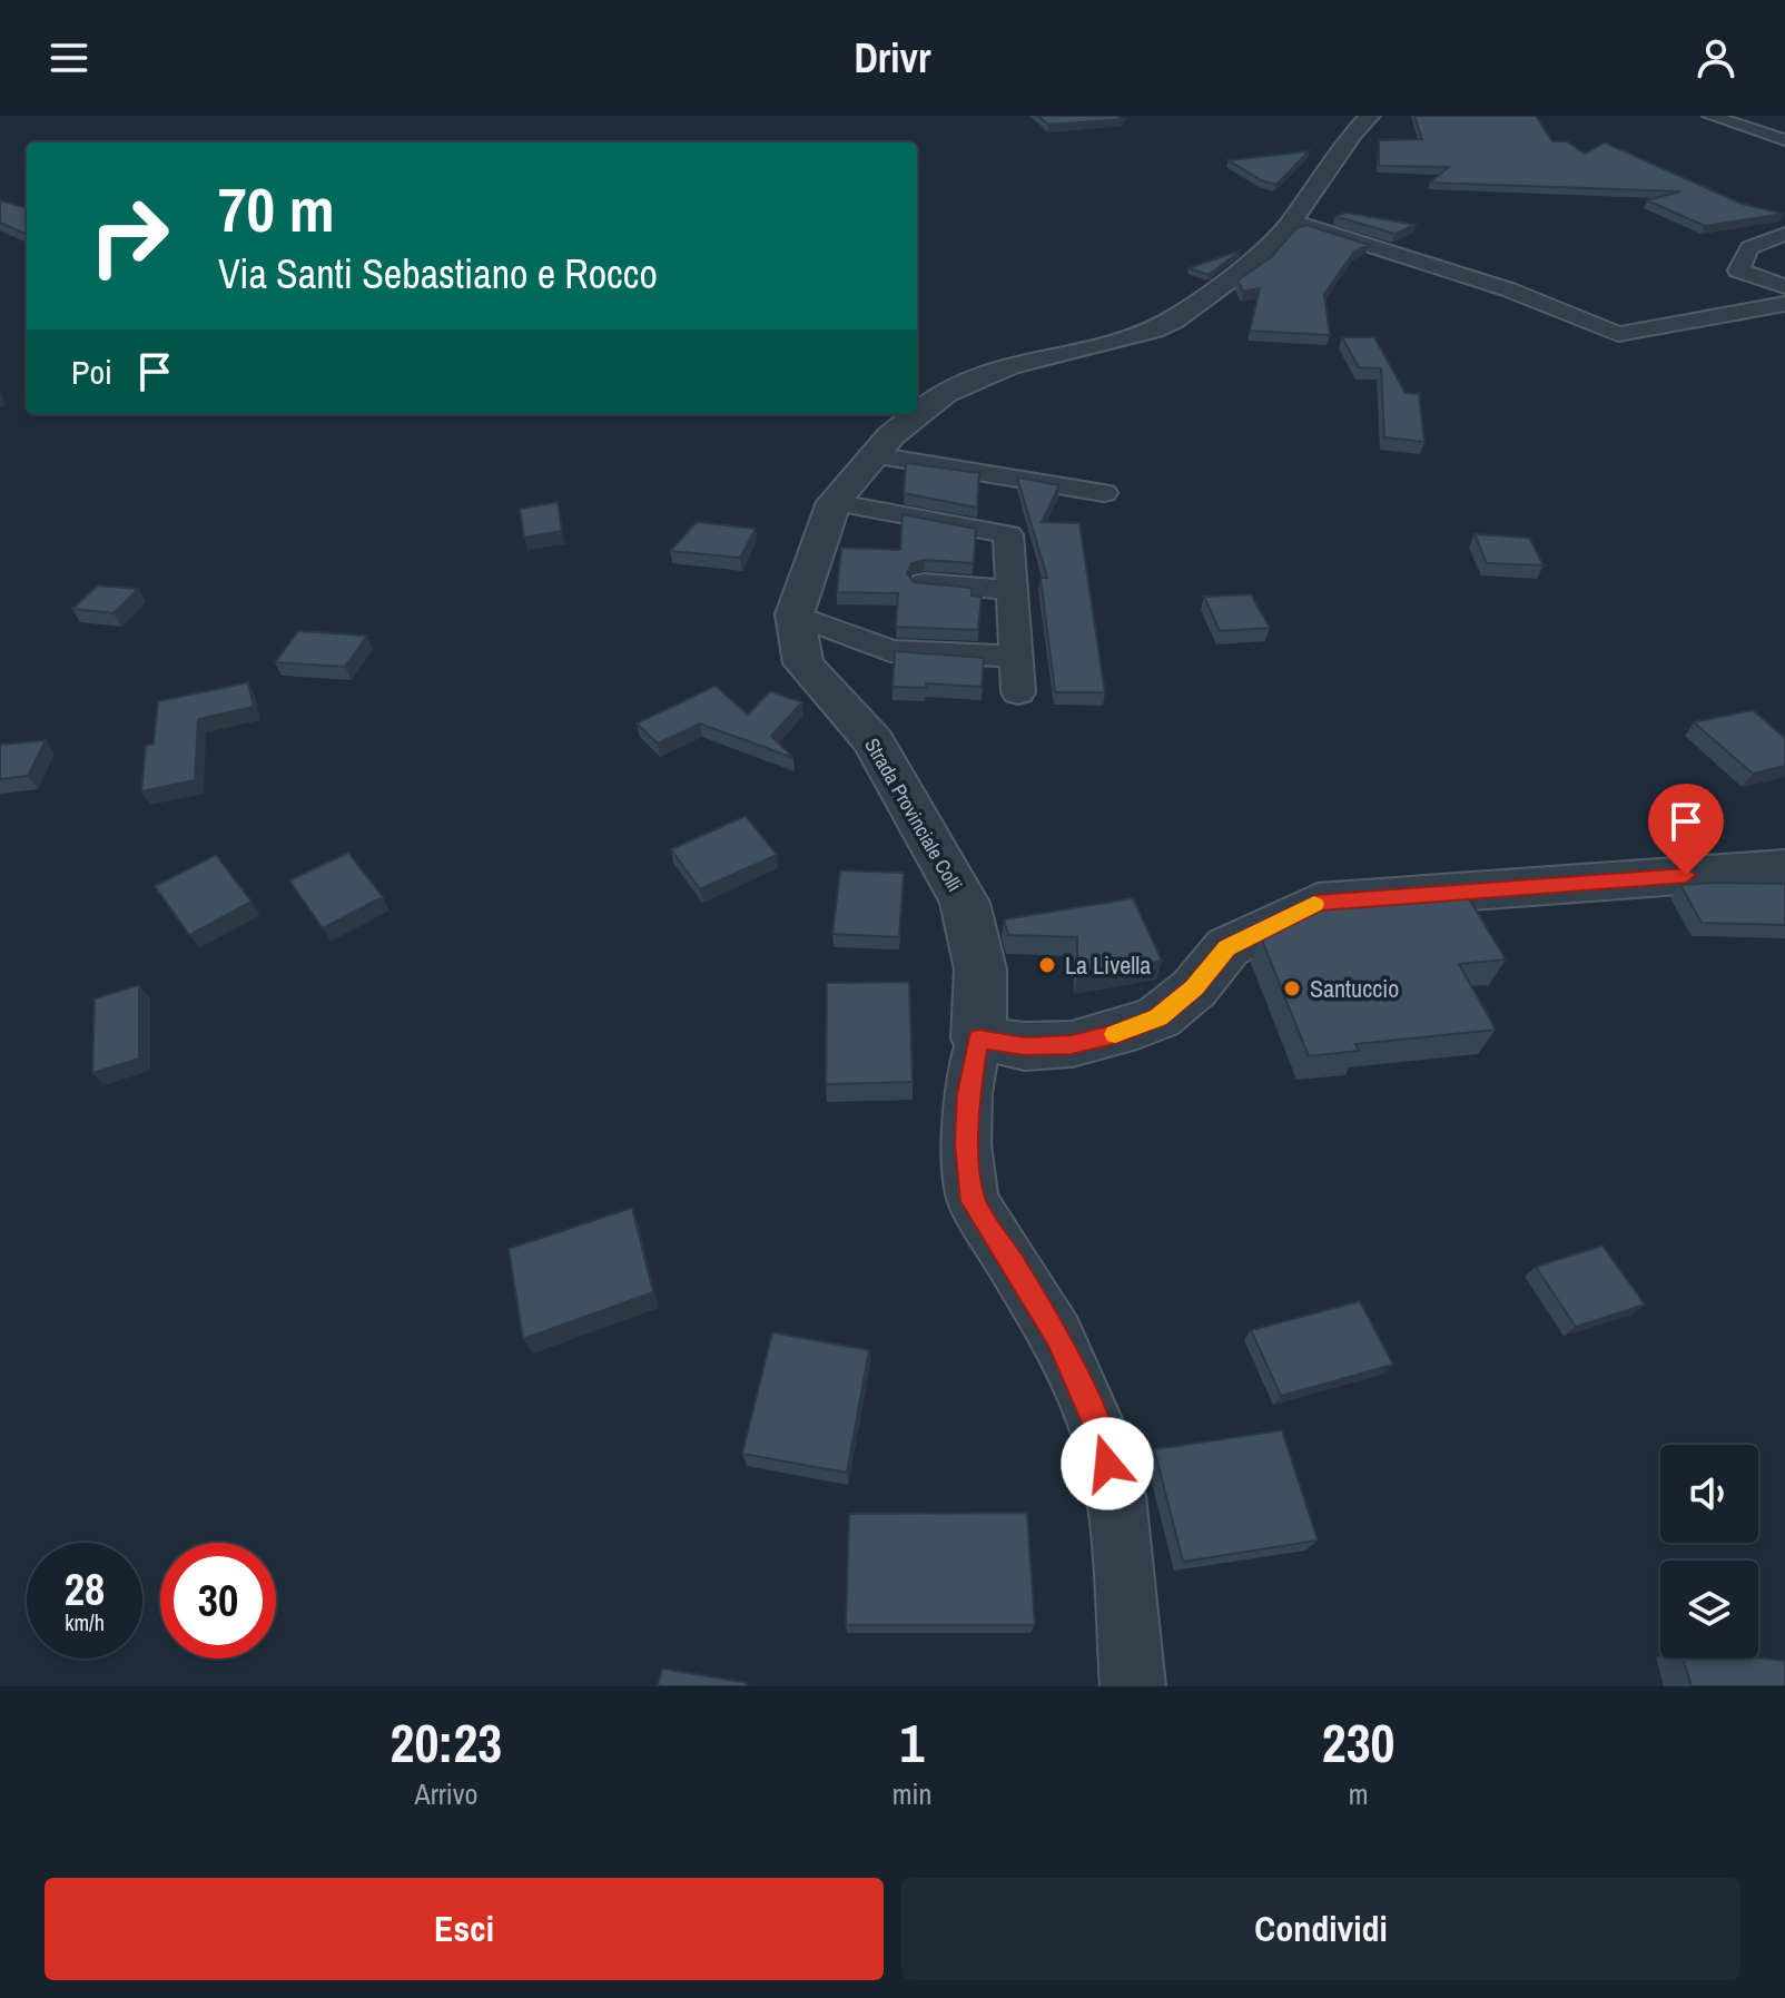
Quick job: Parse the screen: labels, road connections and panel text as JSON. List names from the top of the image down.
{
  "streets": {
    "street": ["Strada Provinciale Colli"]
  },
  "places": ["La Livella", "Santuccio"],
  "page": {
    "header": "Drivr",
    "turn": ["70 m", "Via Santi Sebastiano e Rocco"],
    "then": "Poi",
    "speed": "28 km/h",
    "limit": "30",
    "eta": [
      "20:23",
      "Arrivo",
      "1",
      "min",
      "230",
      "m"
    ],
    "buttons": ["Esci", "Condividi"]
  }
}
